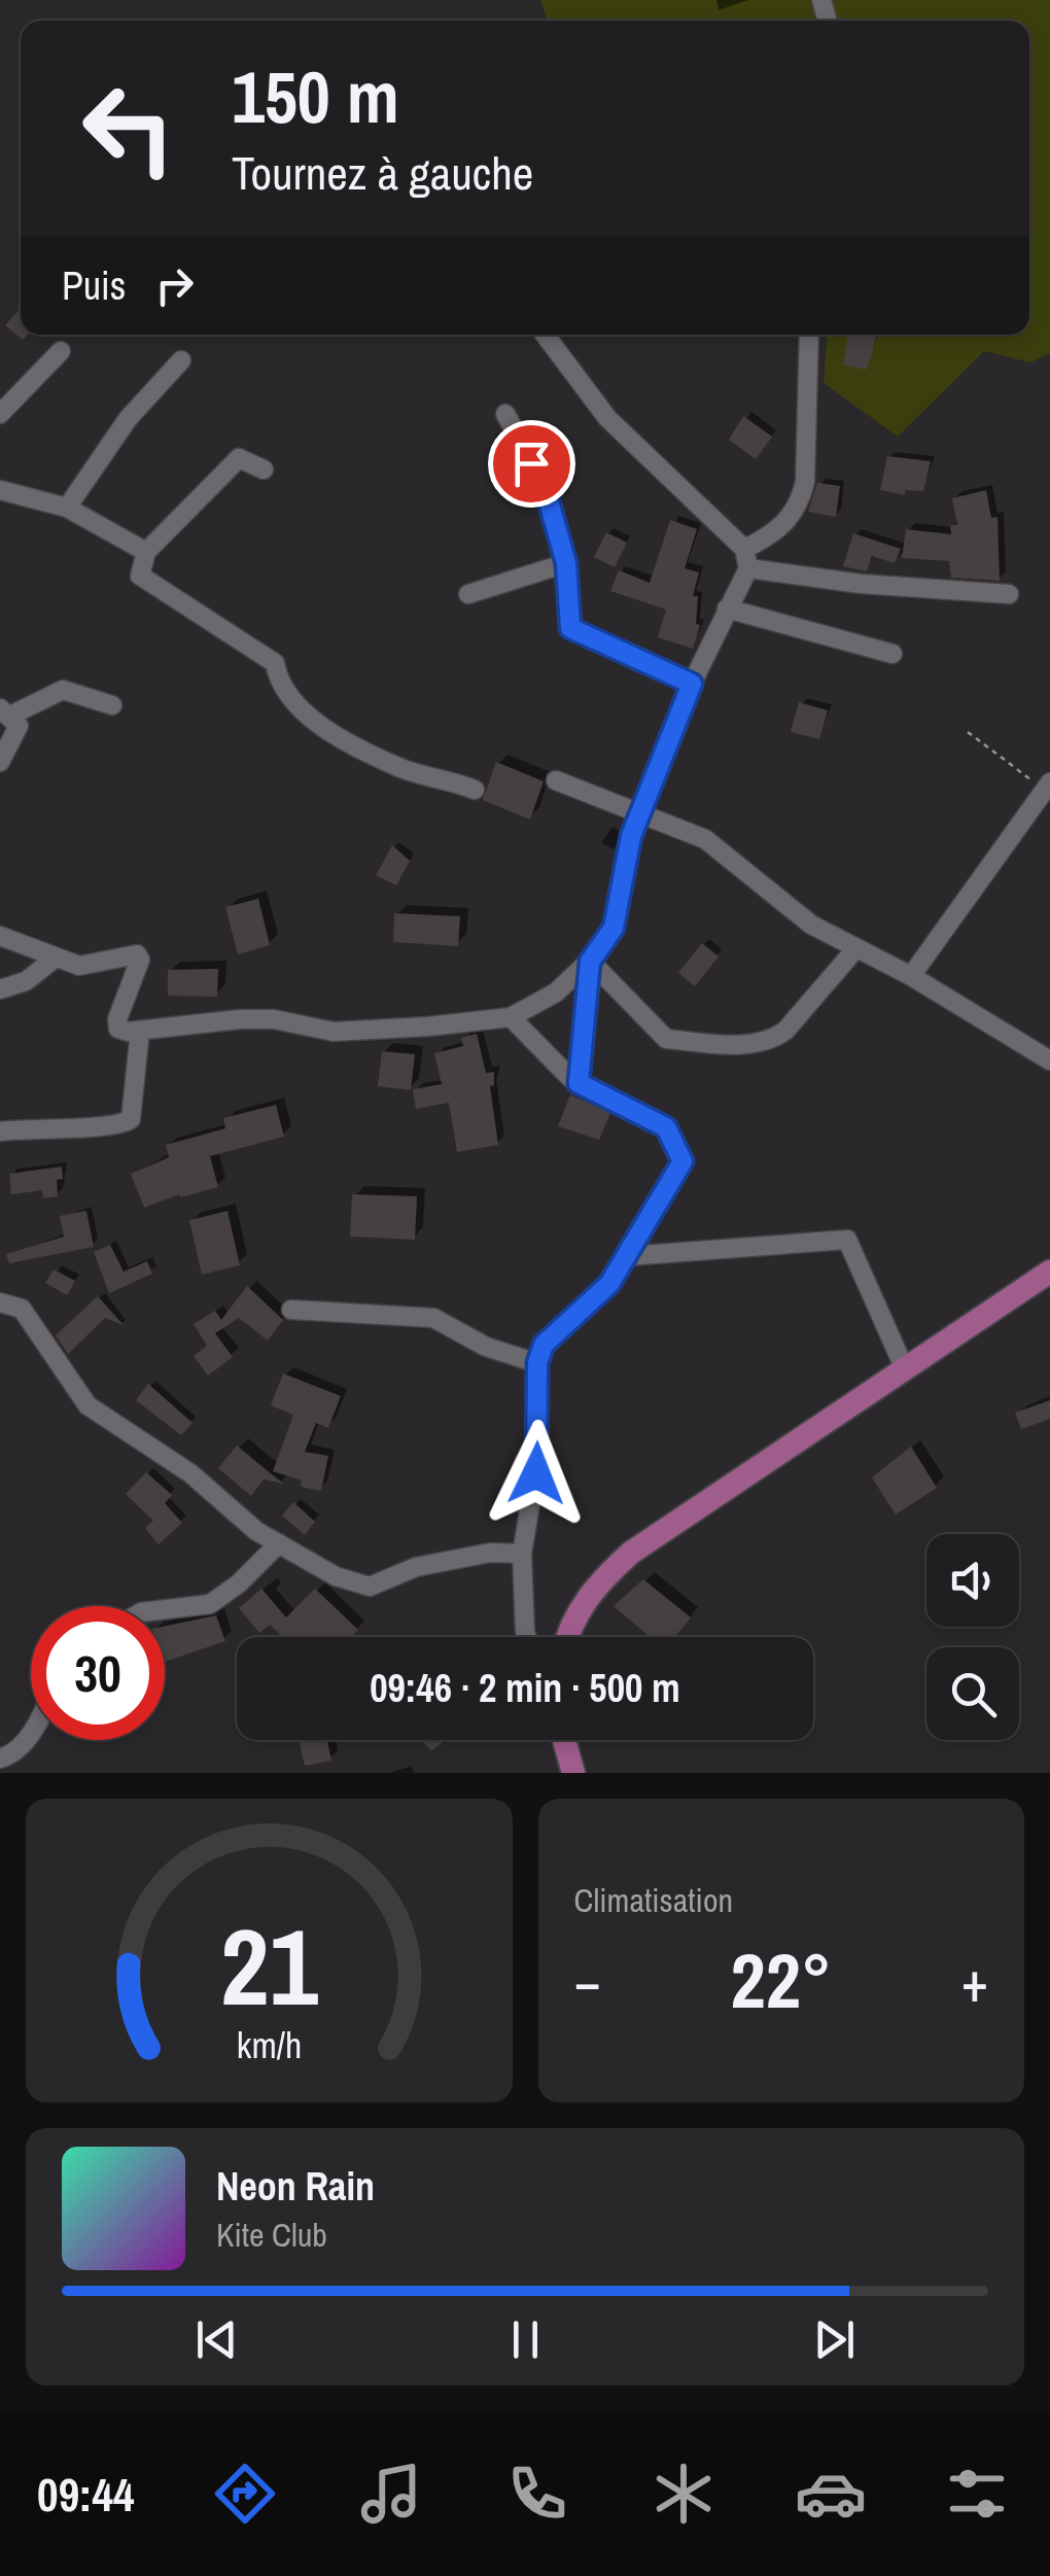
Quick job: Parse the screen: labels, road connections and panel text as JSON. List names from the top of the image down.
{
  "page": {
    "turn": ["150 m", "Tournez à gauche"],
    "then": "Puis",
    "limit": "30",
    "trip": "09:46 · 2 min · 500 m",
    "tile": "Climatisation",
    "heat": ["−", "22°", "+"],
    "song": ["Neon Rain", "Kite Club"],
    "tabs": "09:44",
    "gauge": ["21", "km/h"]
  }
}
